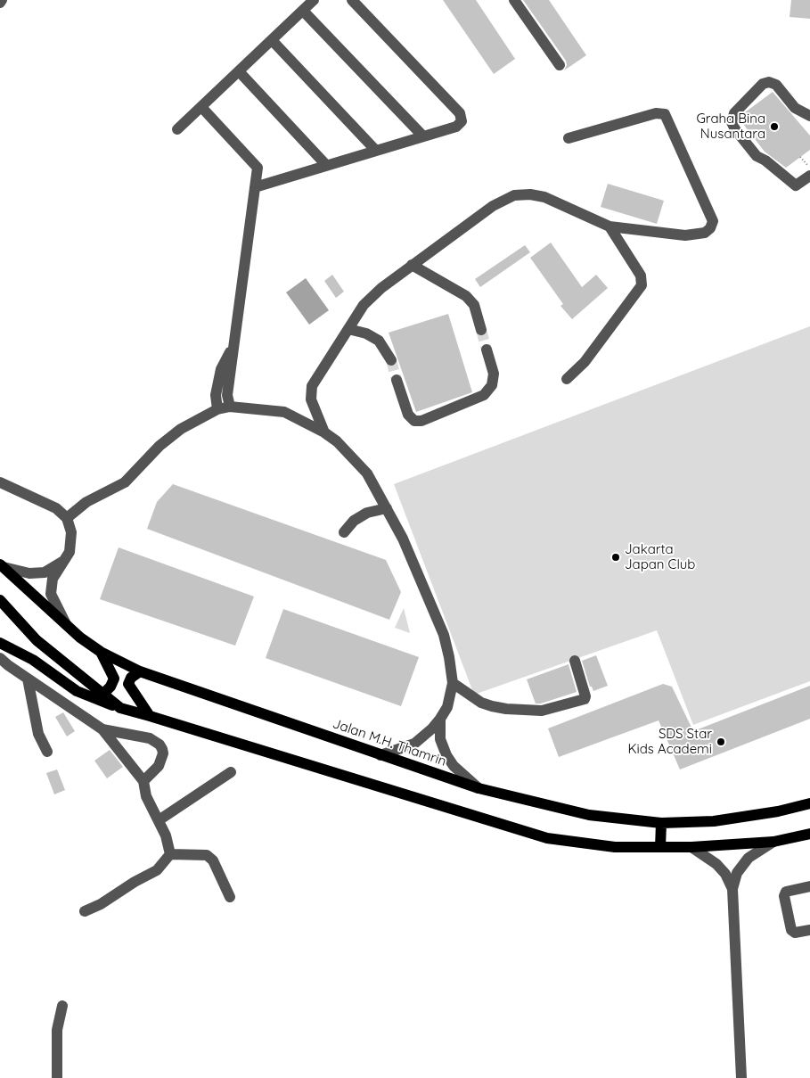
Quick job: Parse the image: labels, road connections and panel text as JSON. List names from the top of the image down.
{
  "streets": {
    "main road": ["Jalan M.H. Thamrin"]
  },
  "places": ["Graha Bina Nusantara", "Jakarta Japan Club", "SDS Star Kids Academi"]
}
